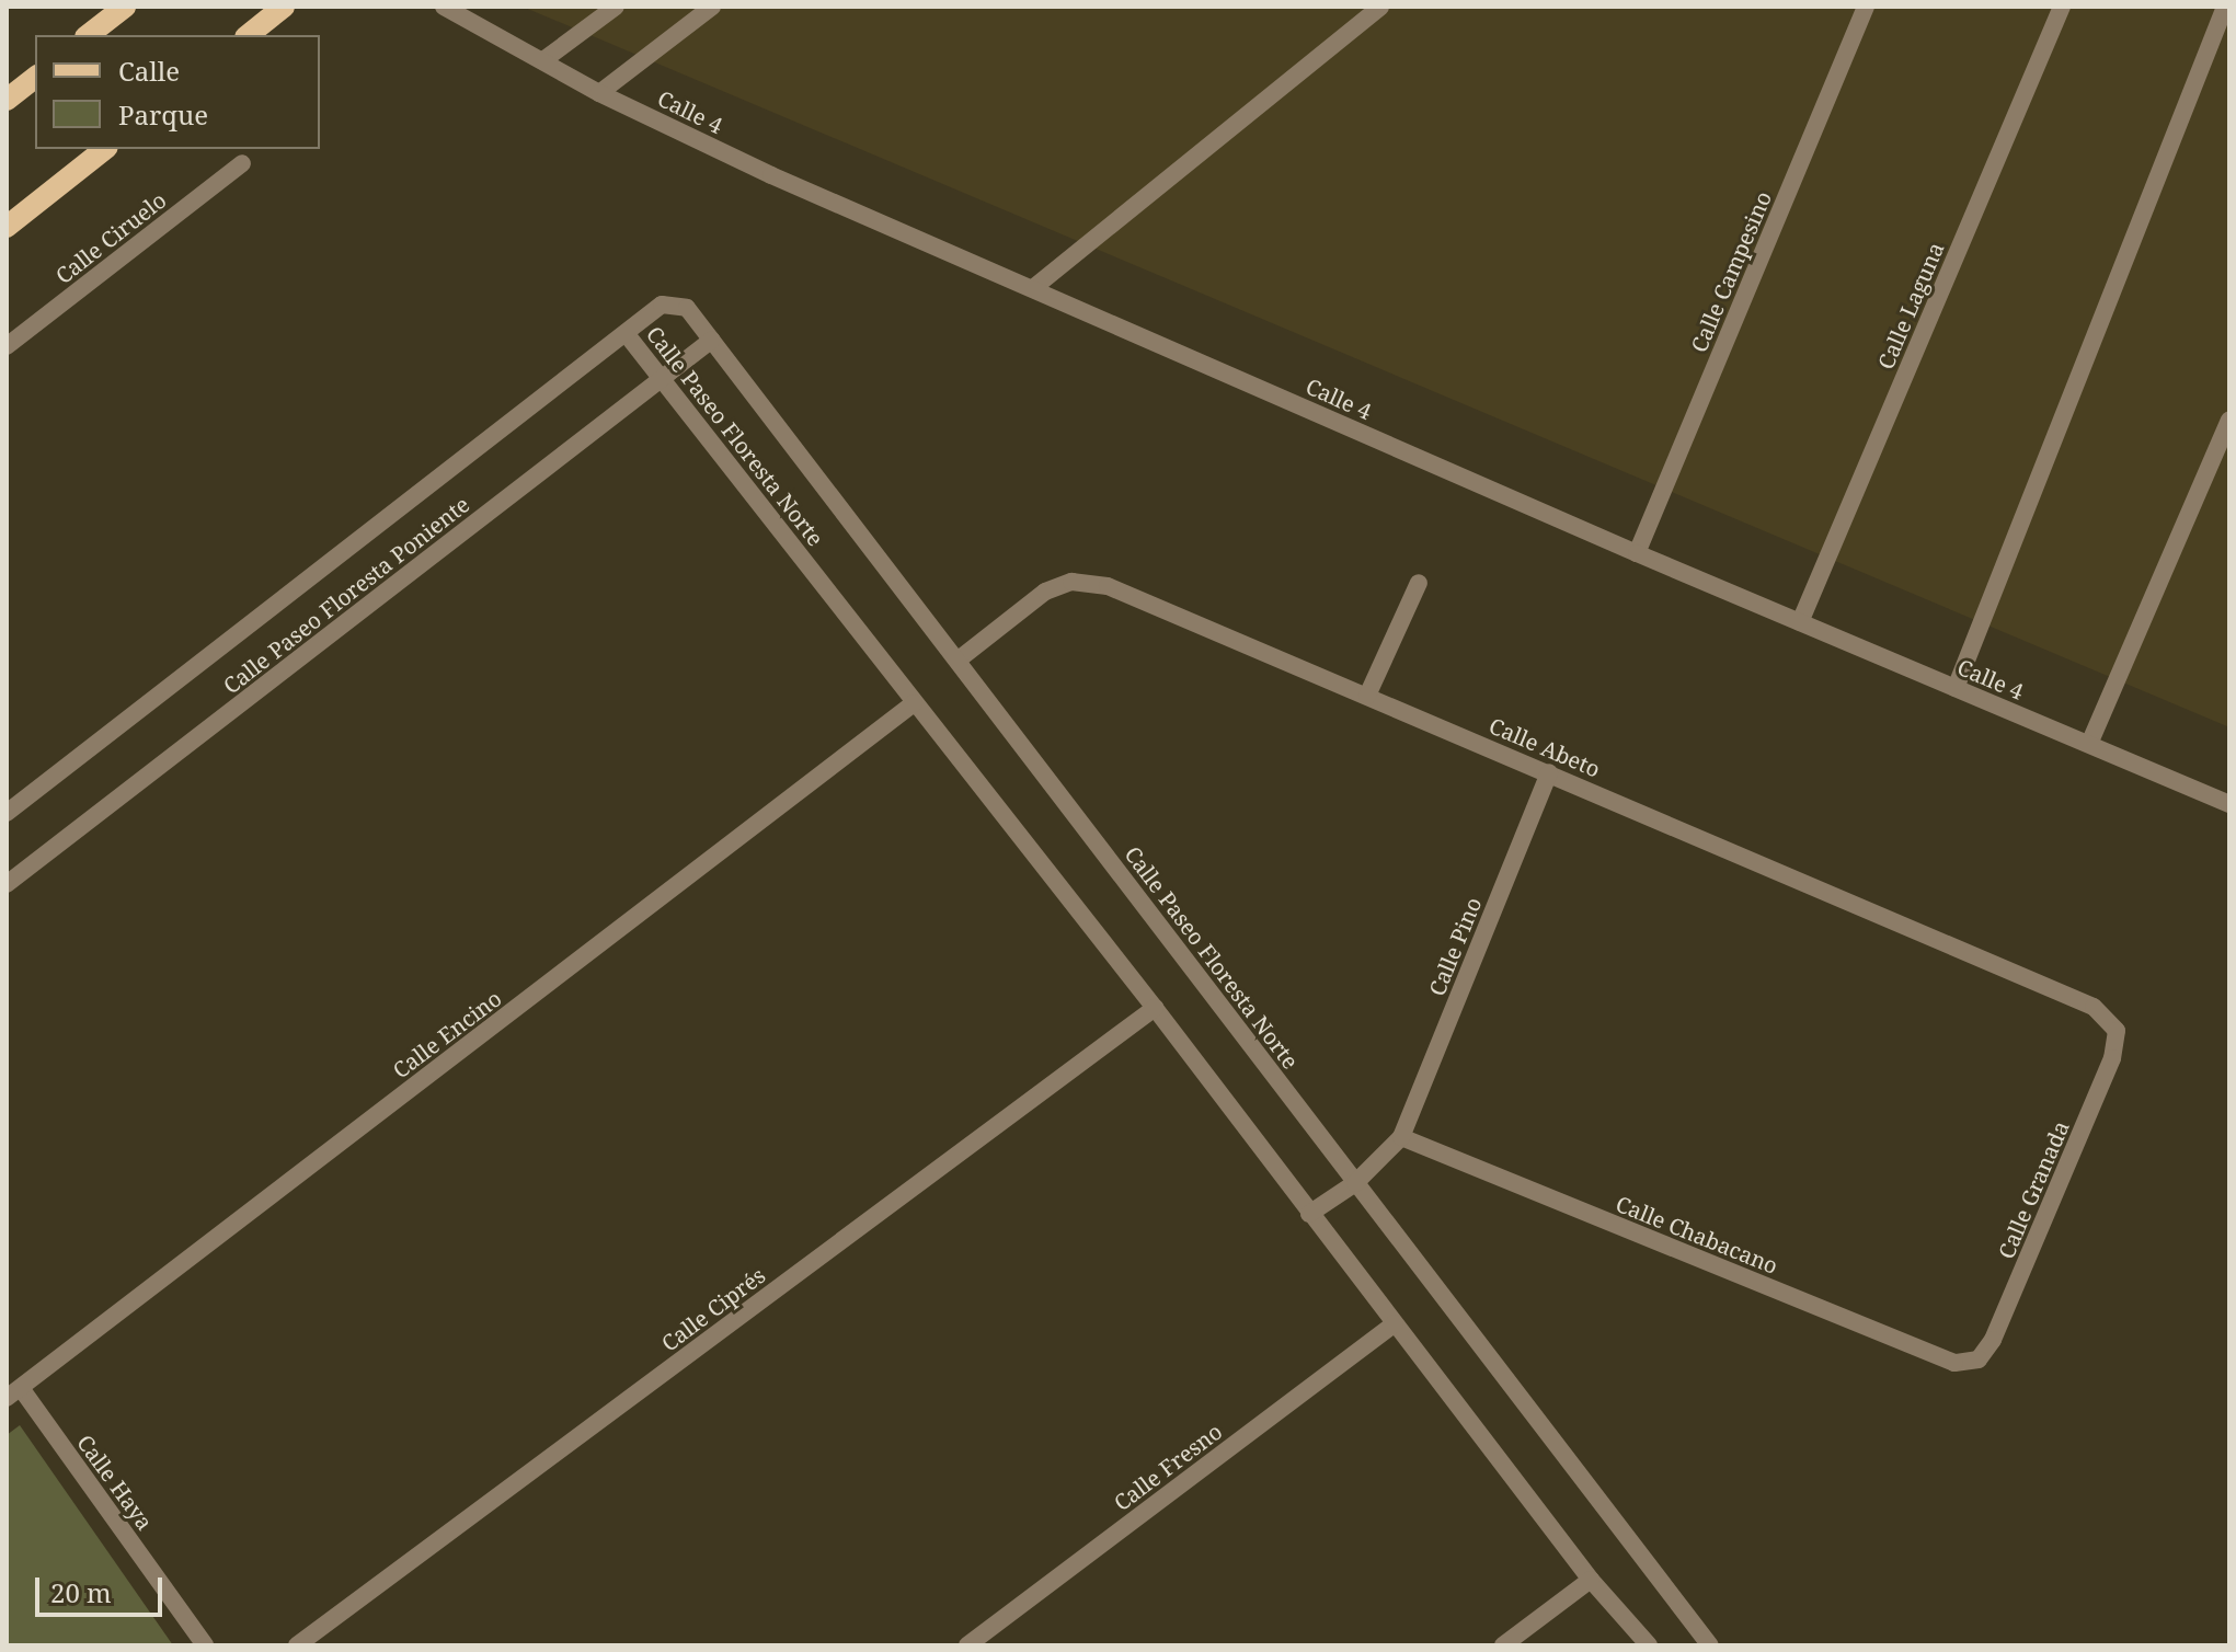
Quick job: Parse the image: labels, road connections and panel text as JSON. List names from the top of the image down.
{
  "streets": {
    "street": [
      "Calle 4",
      "Calle Ciruelo",
      "Calle Campesino",
      "Calle Laguna",
      "Calle Paseo Floresta Norte",
      "Calle Paseo Floresta Poniente",
      "Calle Abeto",
      "Calle Pino",
      "Calle Encino",
      "Calle Granada",
      "Calle Chabacano",
      "Calle Ciprés",
      "Calle Fresno",
      "Calle Haya"
    ]
  },
  "crossings": [
    ["Calle 4", "Calle Campesino"],
    ["Calle 4", "Calle Laguna"],
    ["Calle Paseo Floresta Norte", "Calle Paseo Floresta Poniente"],
    ["Calle Paseo Floresta Norte", "Calle Abeto"],
    ["Calle Paseo Floresta Norte", "Calle Encino"],
    ["Calle Paseo Floresta Norte", "Calle Ciprés"],
    ["Calle Paseo Floresta Norte", "Calle Fresno"],
    ["Calle Abeto", "Calle Pino"],
    ["Calle Abeto", "Calle Granada"],
    ["Calle Pino", "Calle Chabacano"],
    ["Calle Encino", "Calle Haya"],
    ["Calle Granada", "Calle Chabacano"]
  ],
  "legend": ["Calle", "Parque"],
  "scale_bar": "20 m"
}
